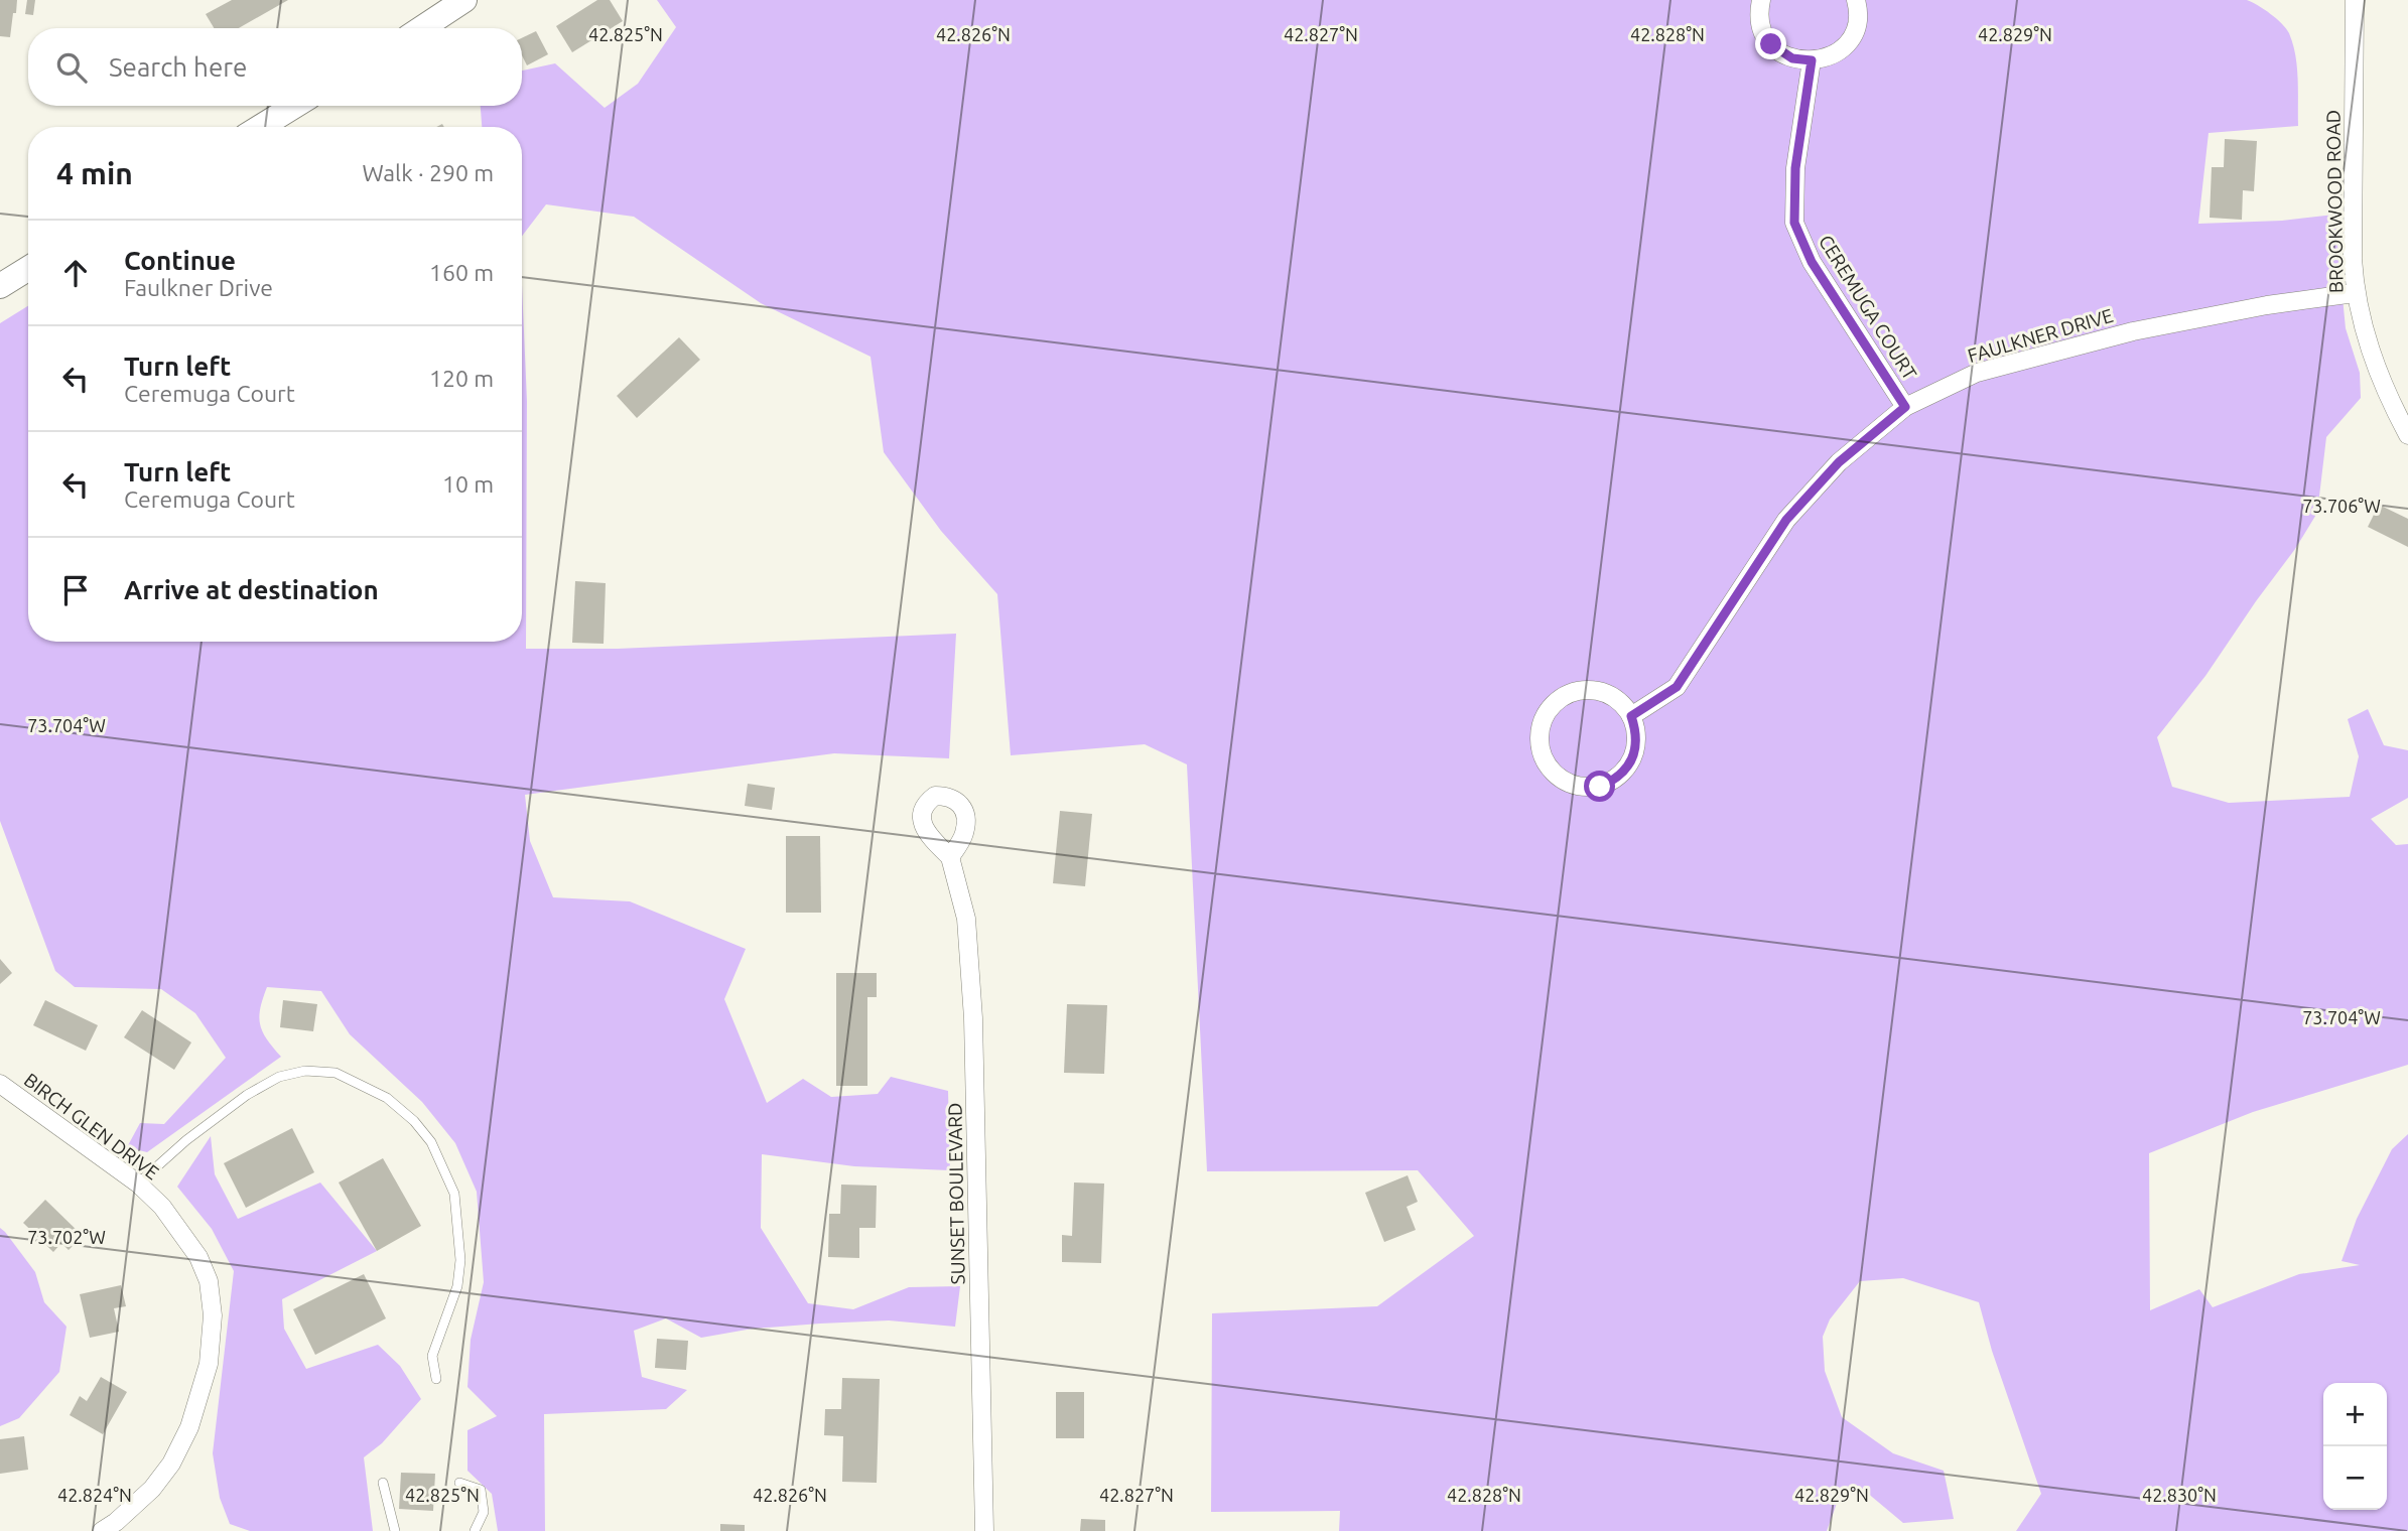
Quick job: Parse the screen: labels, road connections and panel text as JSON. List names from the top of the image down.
{
  "streets": {
    "street": [
      "BROOKWOOD ROAD",
      "CEREMUGA COURT",
      "FAULKNER DRIVE",
      "BIRCH GLEN DRIVE",
      "SUNSET BOULEVARD"
    ]
  },
  "crossings": [
    ["BROOKWOOD ROAD", "FAULKNER DRIVE"],
    ["CEREMUGA COURT", "FAULKNER DRIVE"]
  ],
  "page": {
    "search": "Search here",
    "heading": ["4 min", "Walk · 290 m"],
    "list": [
      ["Continue", "Faulkner Drive", "160 m"],
      ["Turn left", "Ceremuga Court", "120 m"],
      ["Turn left", "Ceremuga Court", "10 m"],
      "Arrive at destination"
    ],
    "map_buttons": ["+", "−"]
  },
  "coordinates": [
    "42.825°N",
    "42.826°N",
    "42.827°N",
    "42.828°N",
    "42.829°N",
    "73.706°W",
    "73.704°W",
    "73.702°W",
    "42.824°N",
    "42.830°N"
  ]
}
